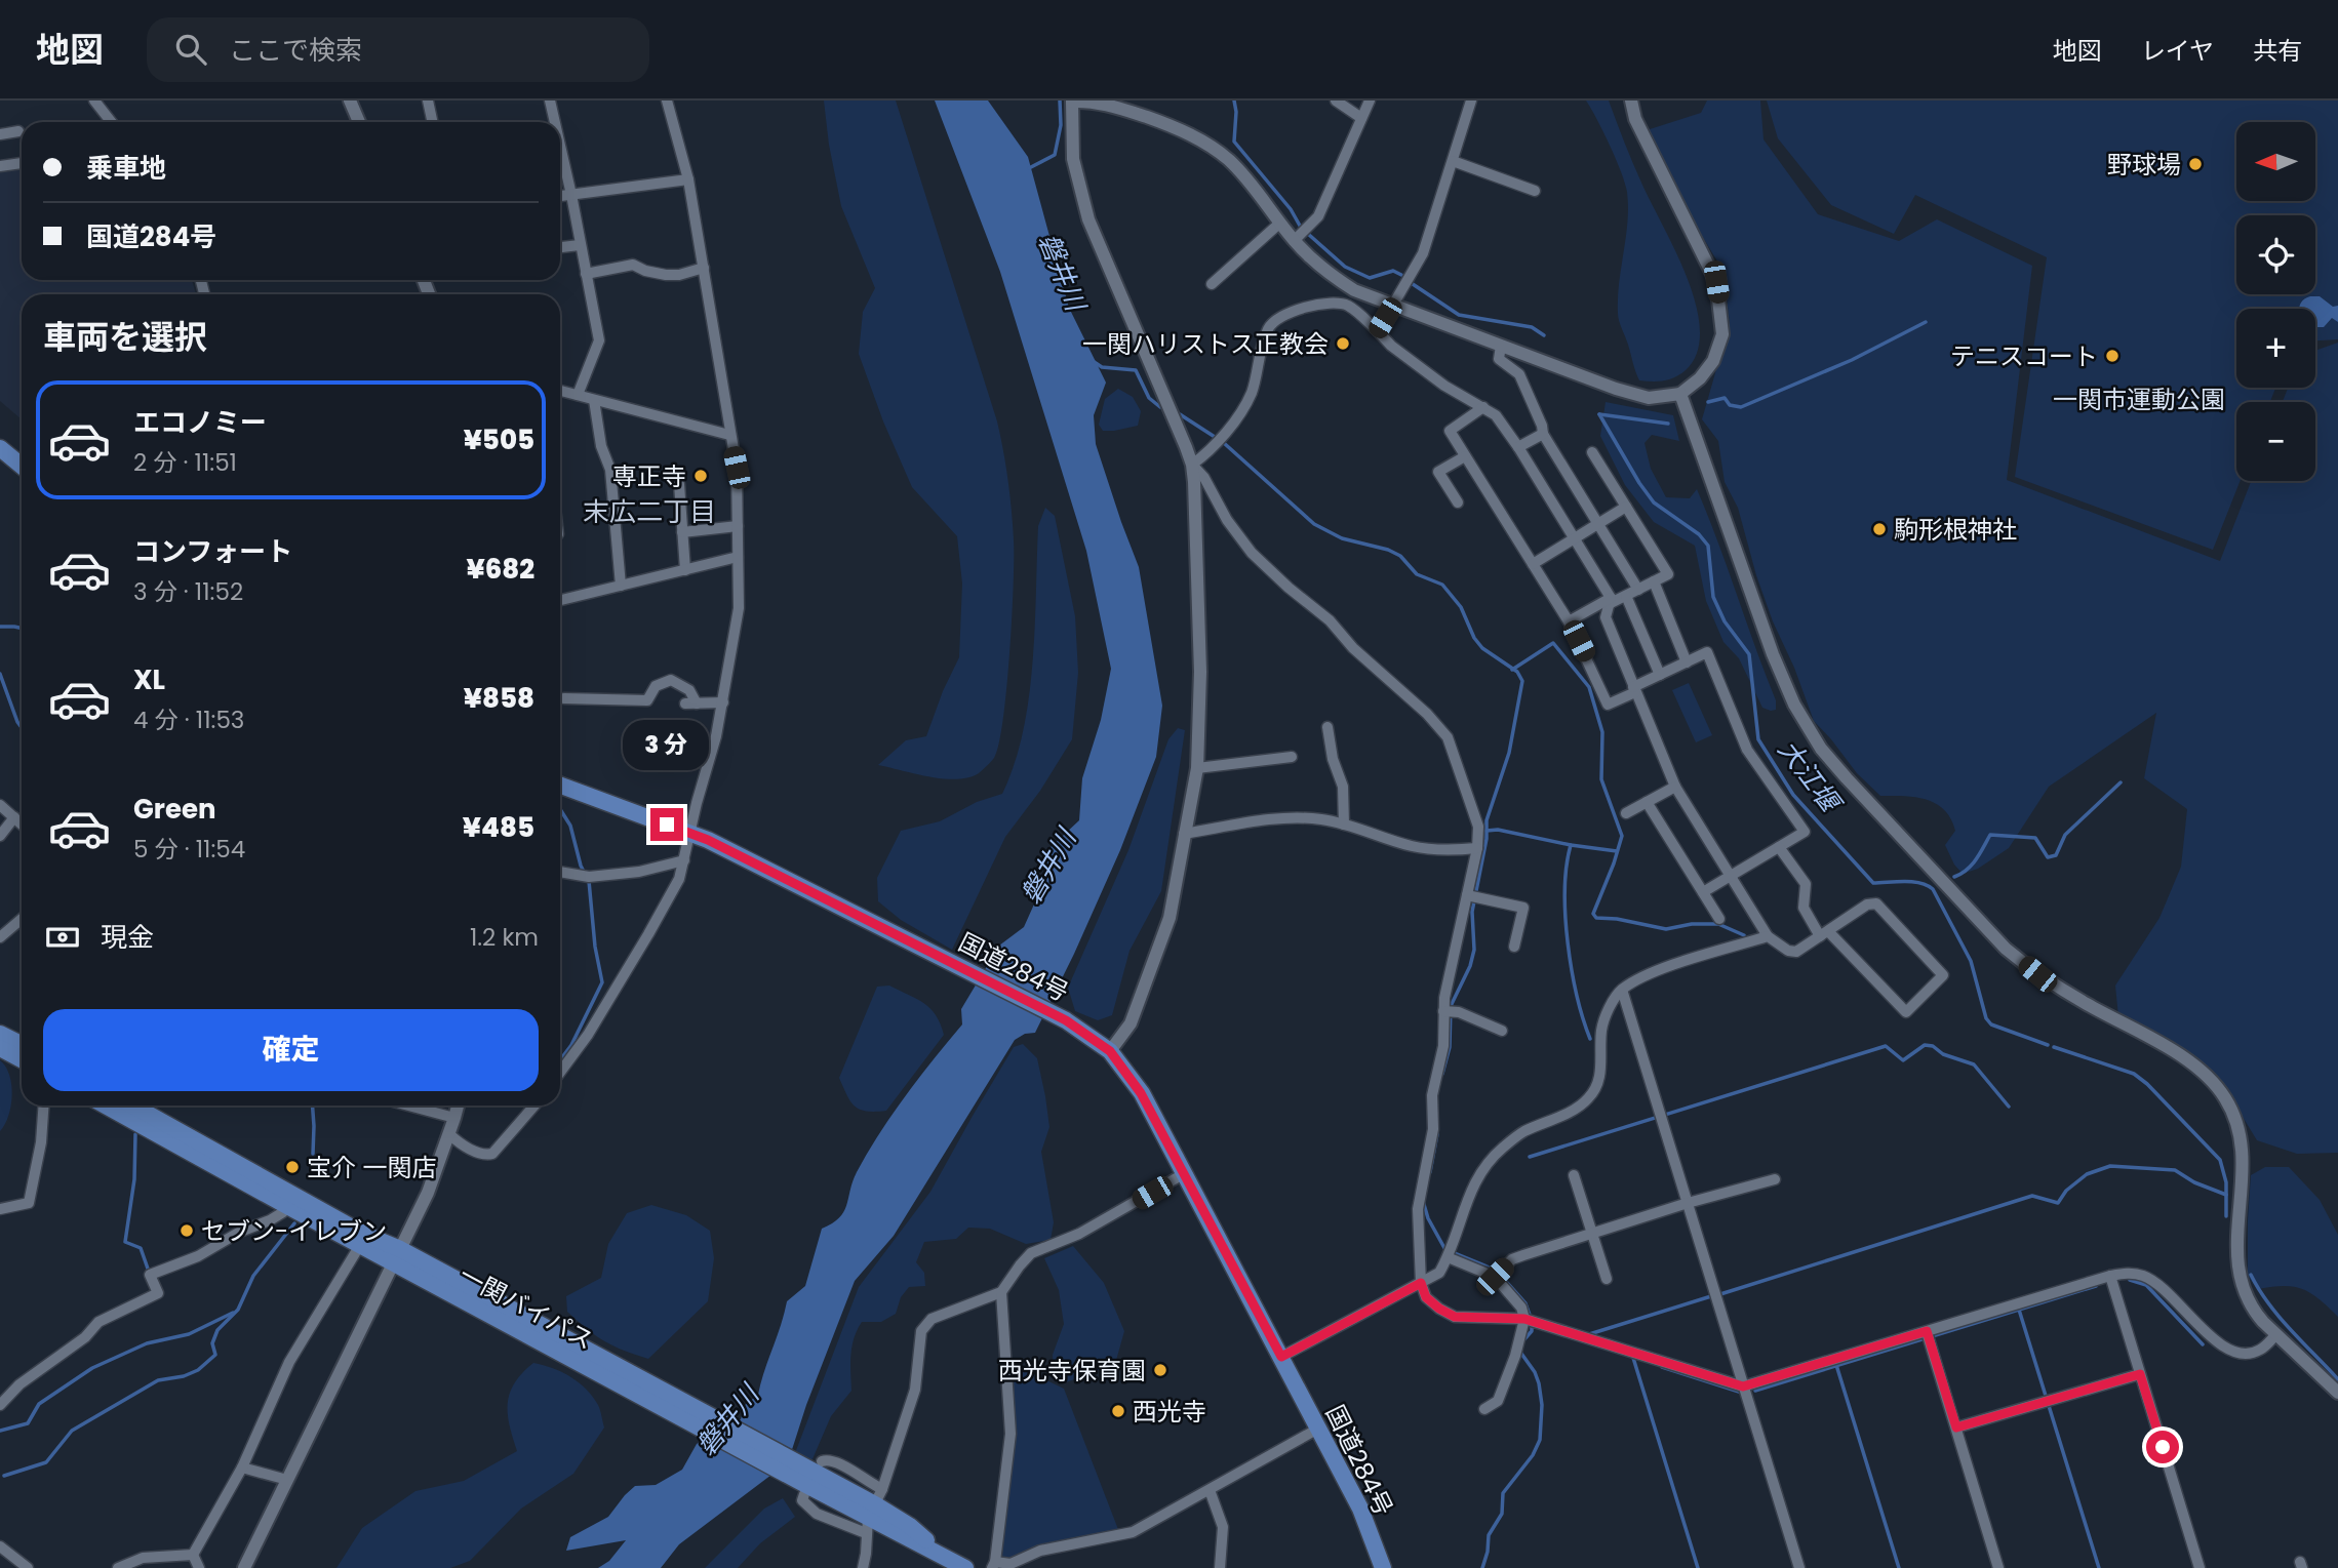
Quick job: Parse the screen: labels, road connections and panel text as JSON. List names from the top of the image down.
{
  "streets": {
    "highway": ["国道284号", "一関バイパス"]
  },
  "districts": ["末広二丁目"],
  "water": ["磐井川", "大江堰"],
  "parks": ["一関市運動公園"],
  "places": [
    "野球場",
    "一関ハリストス正教会",
    "テニスコート",
    "専正寺",
    "駒形根神社",
    "宝介 一関店",
    "セブン-イレブン",
    "西光寺保育園",
    "西光寺"
  ],
  "north": "left",
  "page": {
    "header": "地図",
    "search": "ここで検索",
    "nav": ["地図", "レイヤ", "共有"],
    "map_buttons": ["+", "−"],
    "banner": ["乗車地", "国道284号"],
    "heading": "車両を選択",
    "list": [
      {
        "name": "エコノミー",
        "note": "2 分 · 11:51",
        "value": "¥505"
      },
      {
        "name": "コンフォート",
        "note": "3 分 · 11:52",
        "value": "¥682"
      },
      {
        "name": "XL",
        "note": "4 分 · 11:53",
        "value": "¥858"
      },
      {
        "name": "Green",
        "note": "5 分 · 11:54",
        "value": "¥485"
      }
    ],
    "bubble": "3 分",
    "pay": ["現金", "1.2 km"],
    "buttons": "確定"
  }
}
